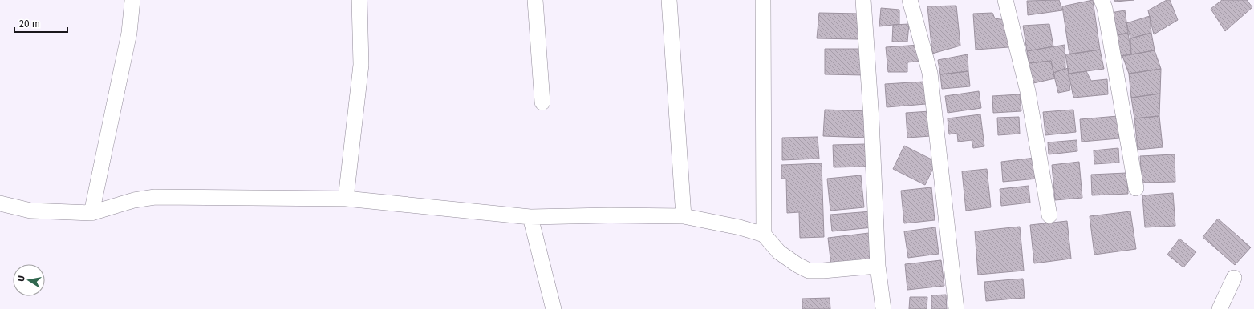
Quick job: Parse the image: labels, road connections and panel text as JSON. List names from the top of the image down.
{
  "scale_bar": "20 m",
  "north": "left"
}
